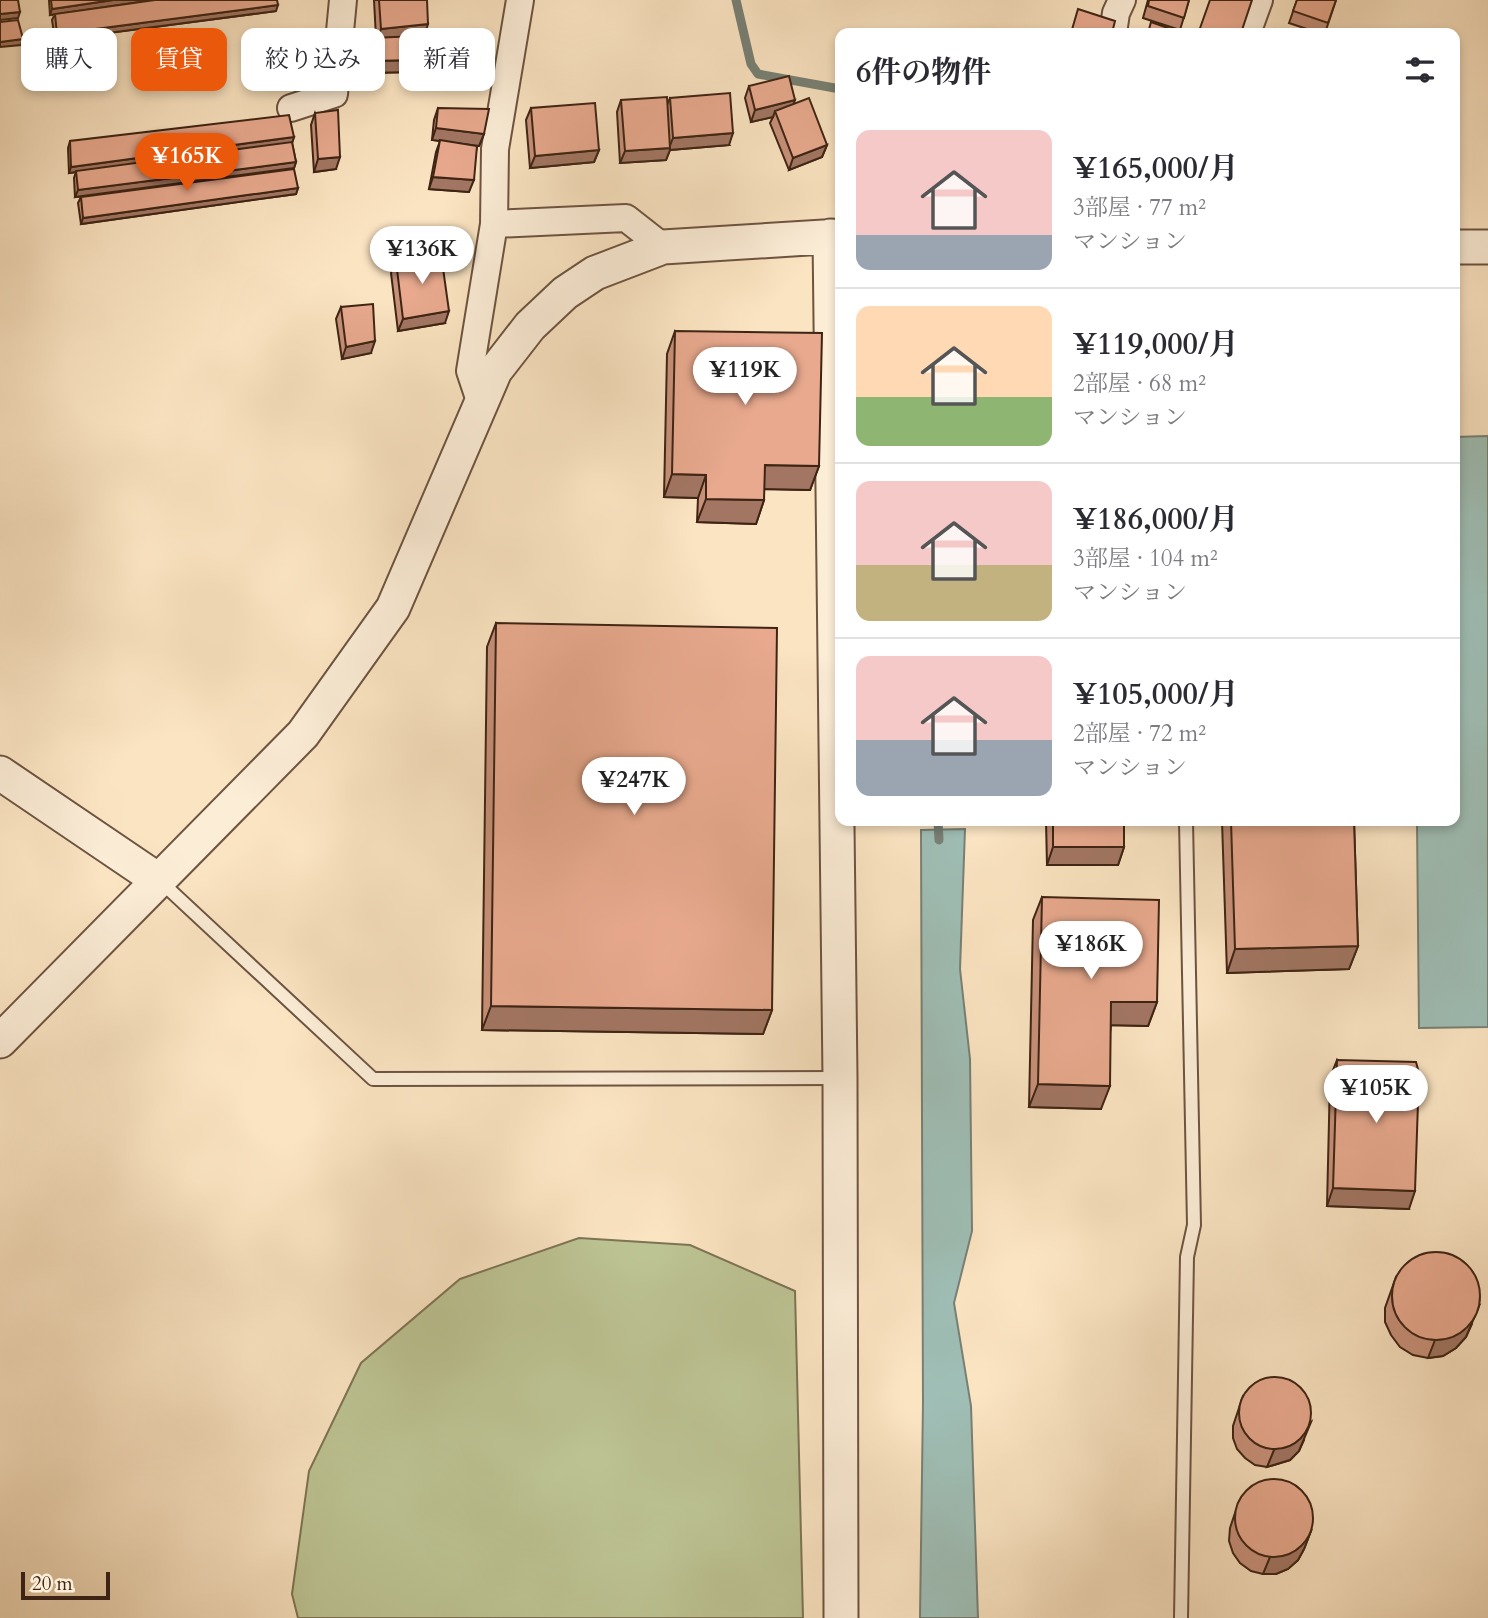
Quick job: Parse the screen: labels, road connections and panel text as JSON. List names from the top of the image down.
{
  "scale_bar": "20 m",
  "page": {
    "chip": [
      "購入",
      "賃貸",
      "絞り込み",
      "新着"
    ],
    "heading": "6件の物件",
    "list": [
      {
        "name": "¥165,000/月",
        "note": "3部屋 · 77 m² · マンション"
      },
      {
        "name": "¥119,000/月",
        "note": "2部屋 · 68 m² · マンション"
      },
      {
        "name": "¥186,000/月",
        "note": "3部屋 · 104 m² · マンション"
      },
      {
        "name": "¥105,000/月",
        "note": "2部屋 · 72 m² · マンション"
      }
    ],
    "price": [
      "¥165K",
      "¥136K",
      "¥119K",
      "¥247K",
      "¥186K",
      "¥105K"
    ],
    "scale": "20 m"
  }
}
